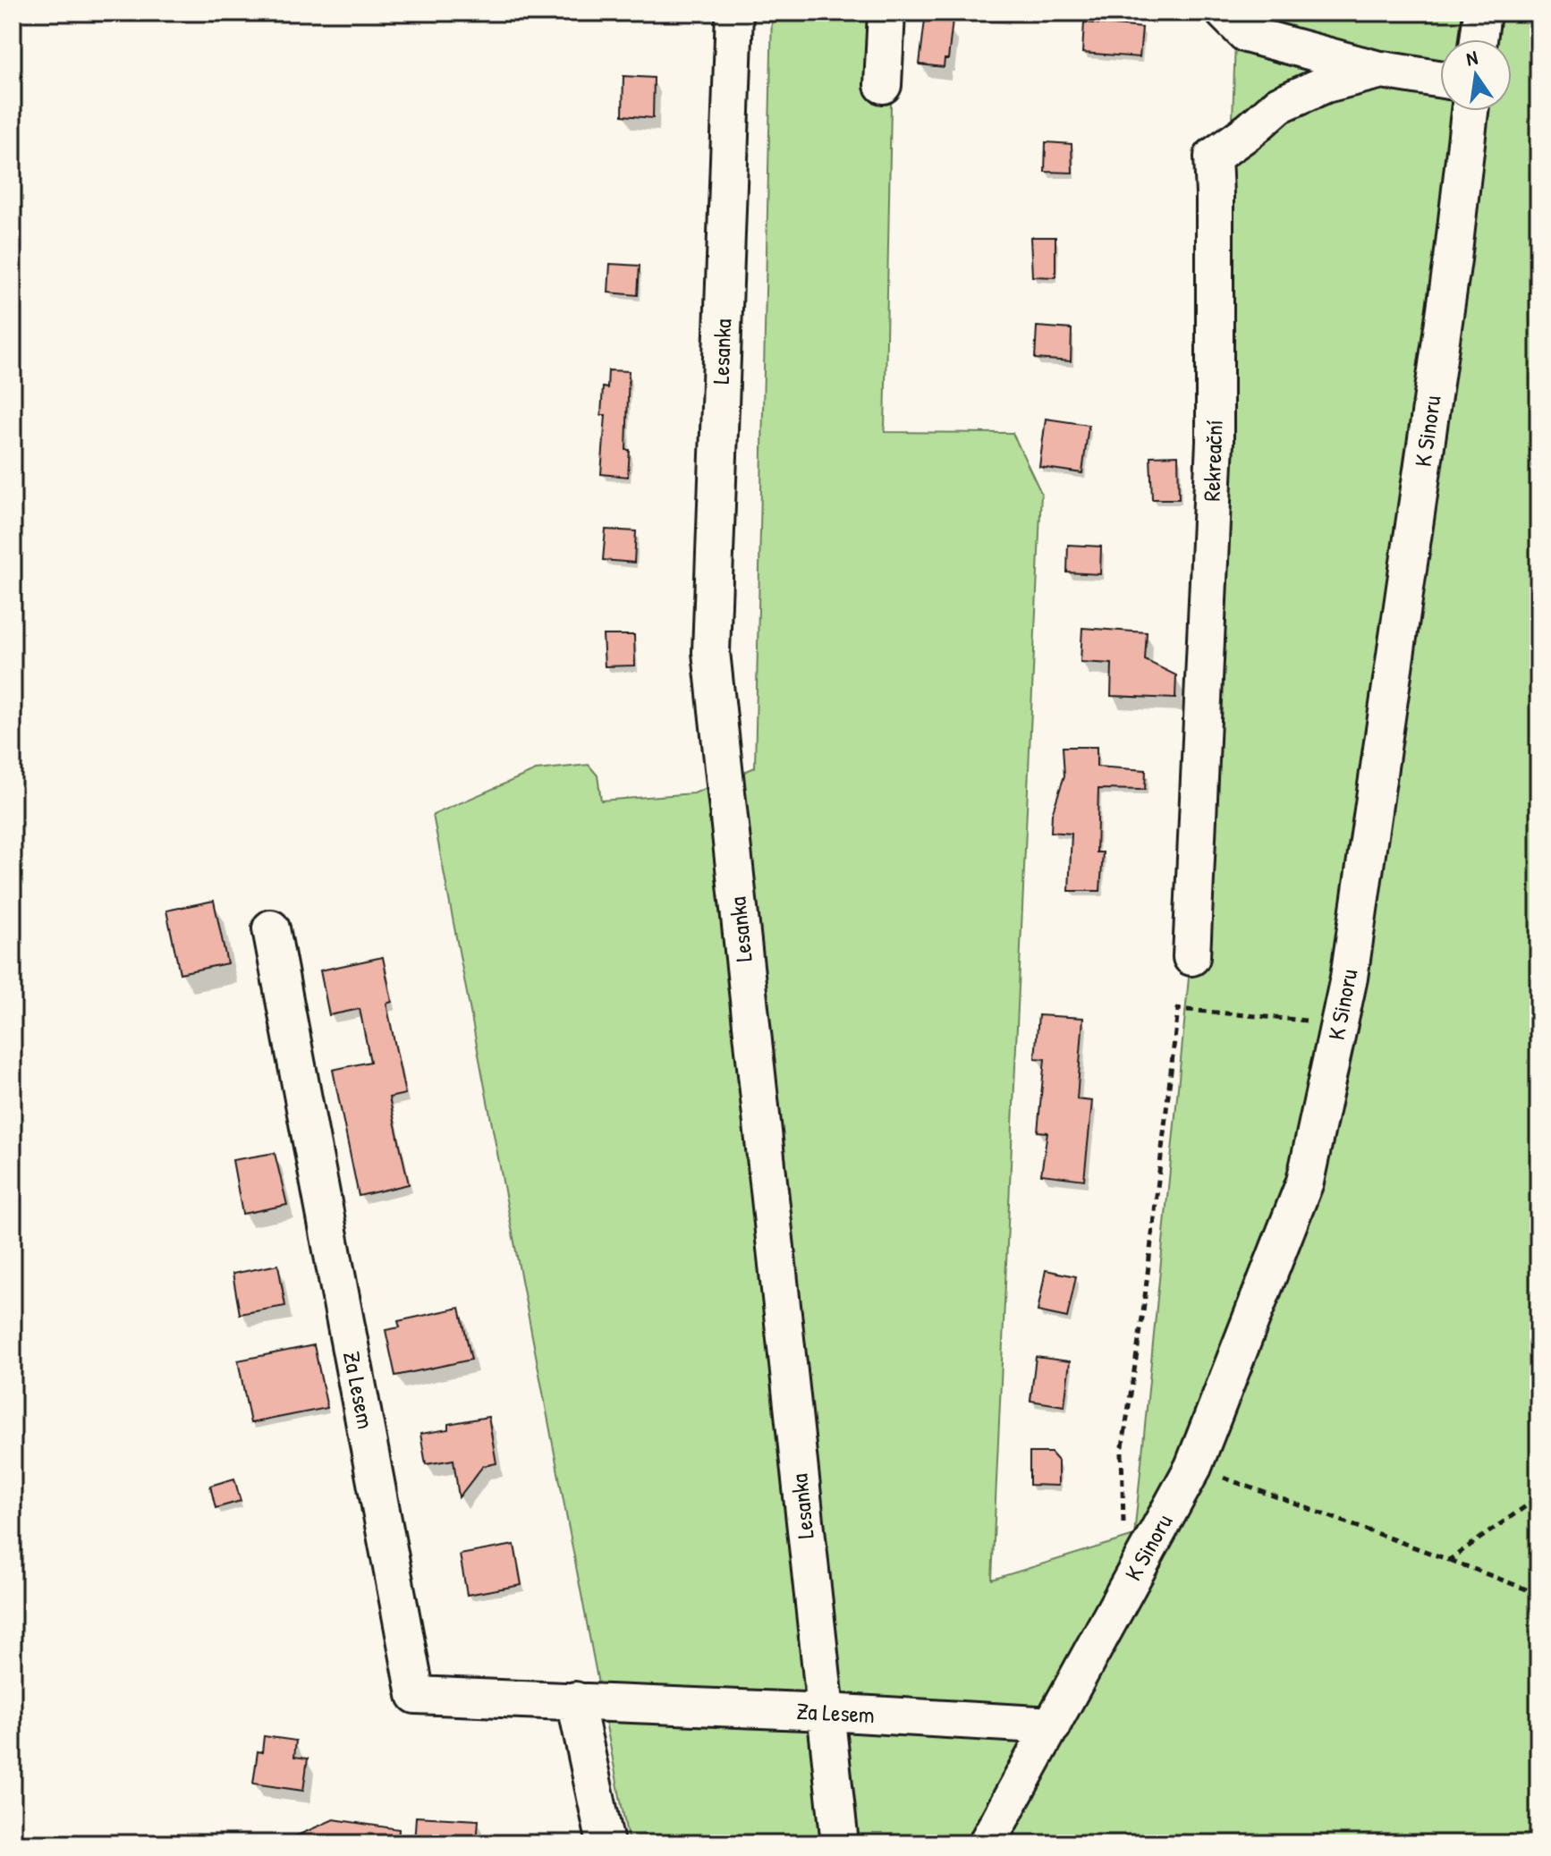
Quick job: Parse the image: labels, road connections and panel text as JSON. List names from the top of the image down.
{
  "streets": {
    "street": [
      "Lesanka",
      "K Sinoru",
      "Rekreační",
      "Za Lesem"
    ]
  },
  "crossings": [
    ["Lesanka", "Za Lesem"],
    ["K Sinoru", "Za Lesem"]
  ],
  "north": "top"
}
